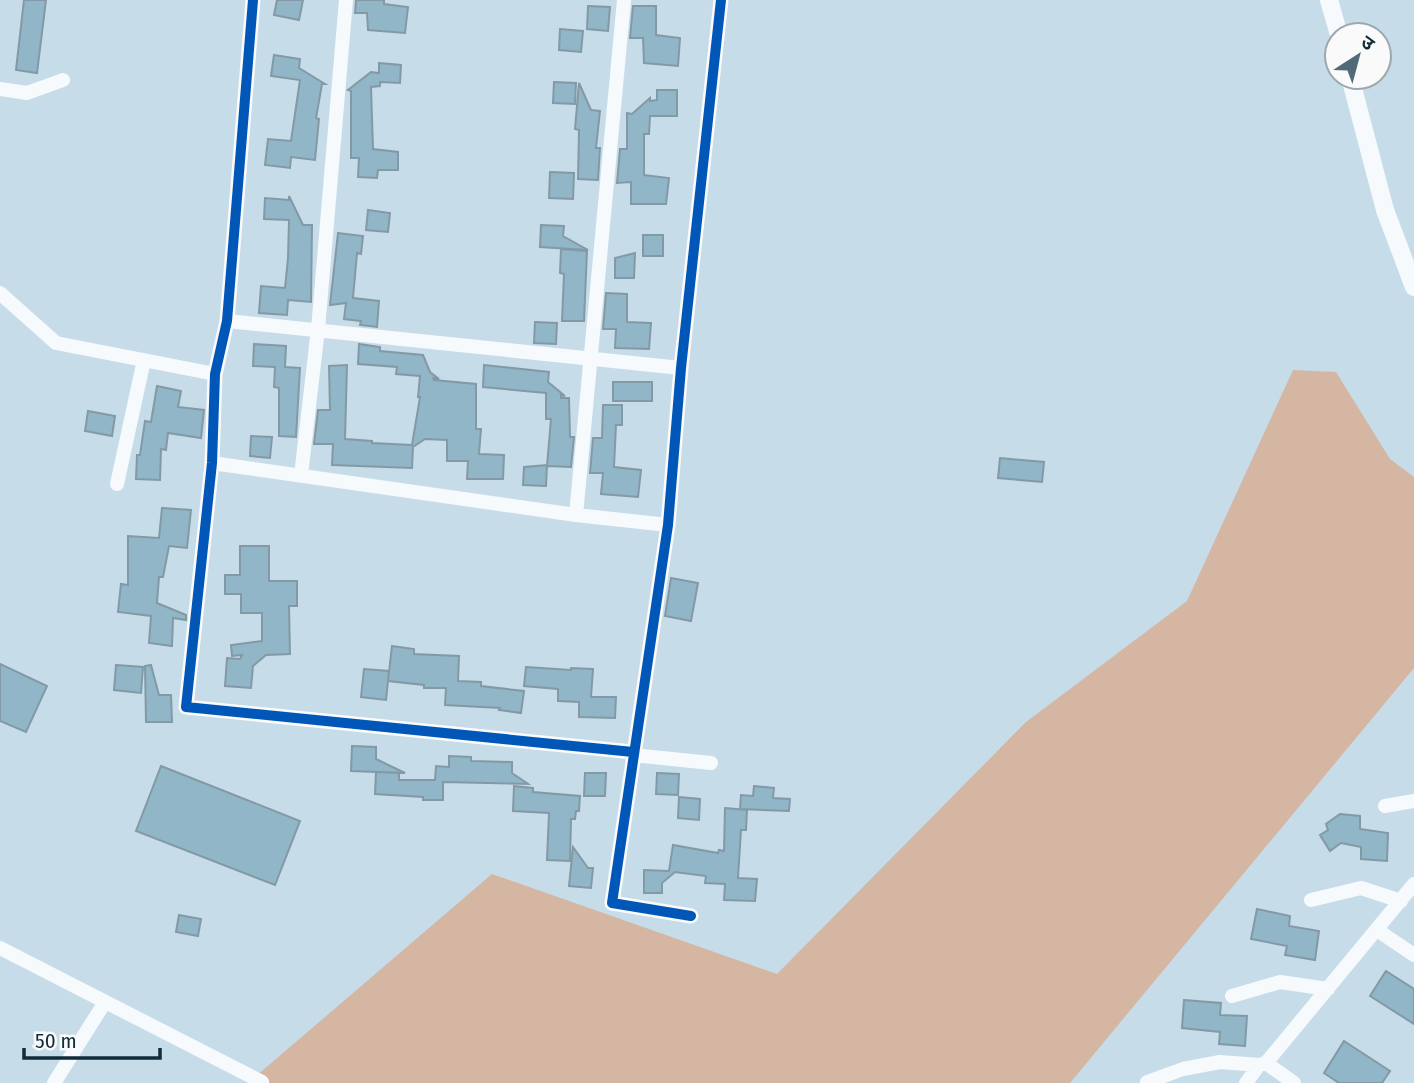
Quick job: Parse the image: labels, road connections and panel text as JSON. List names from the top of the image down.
{
  "scale_bar": "50 m",
  "north": "top right"
}
